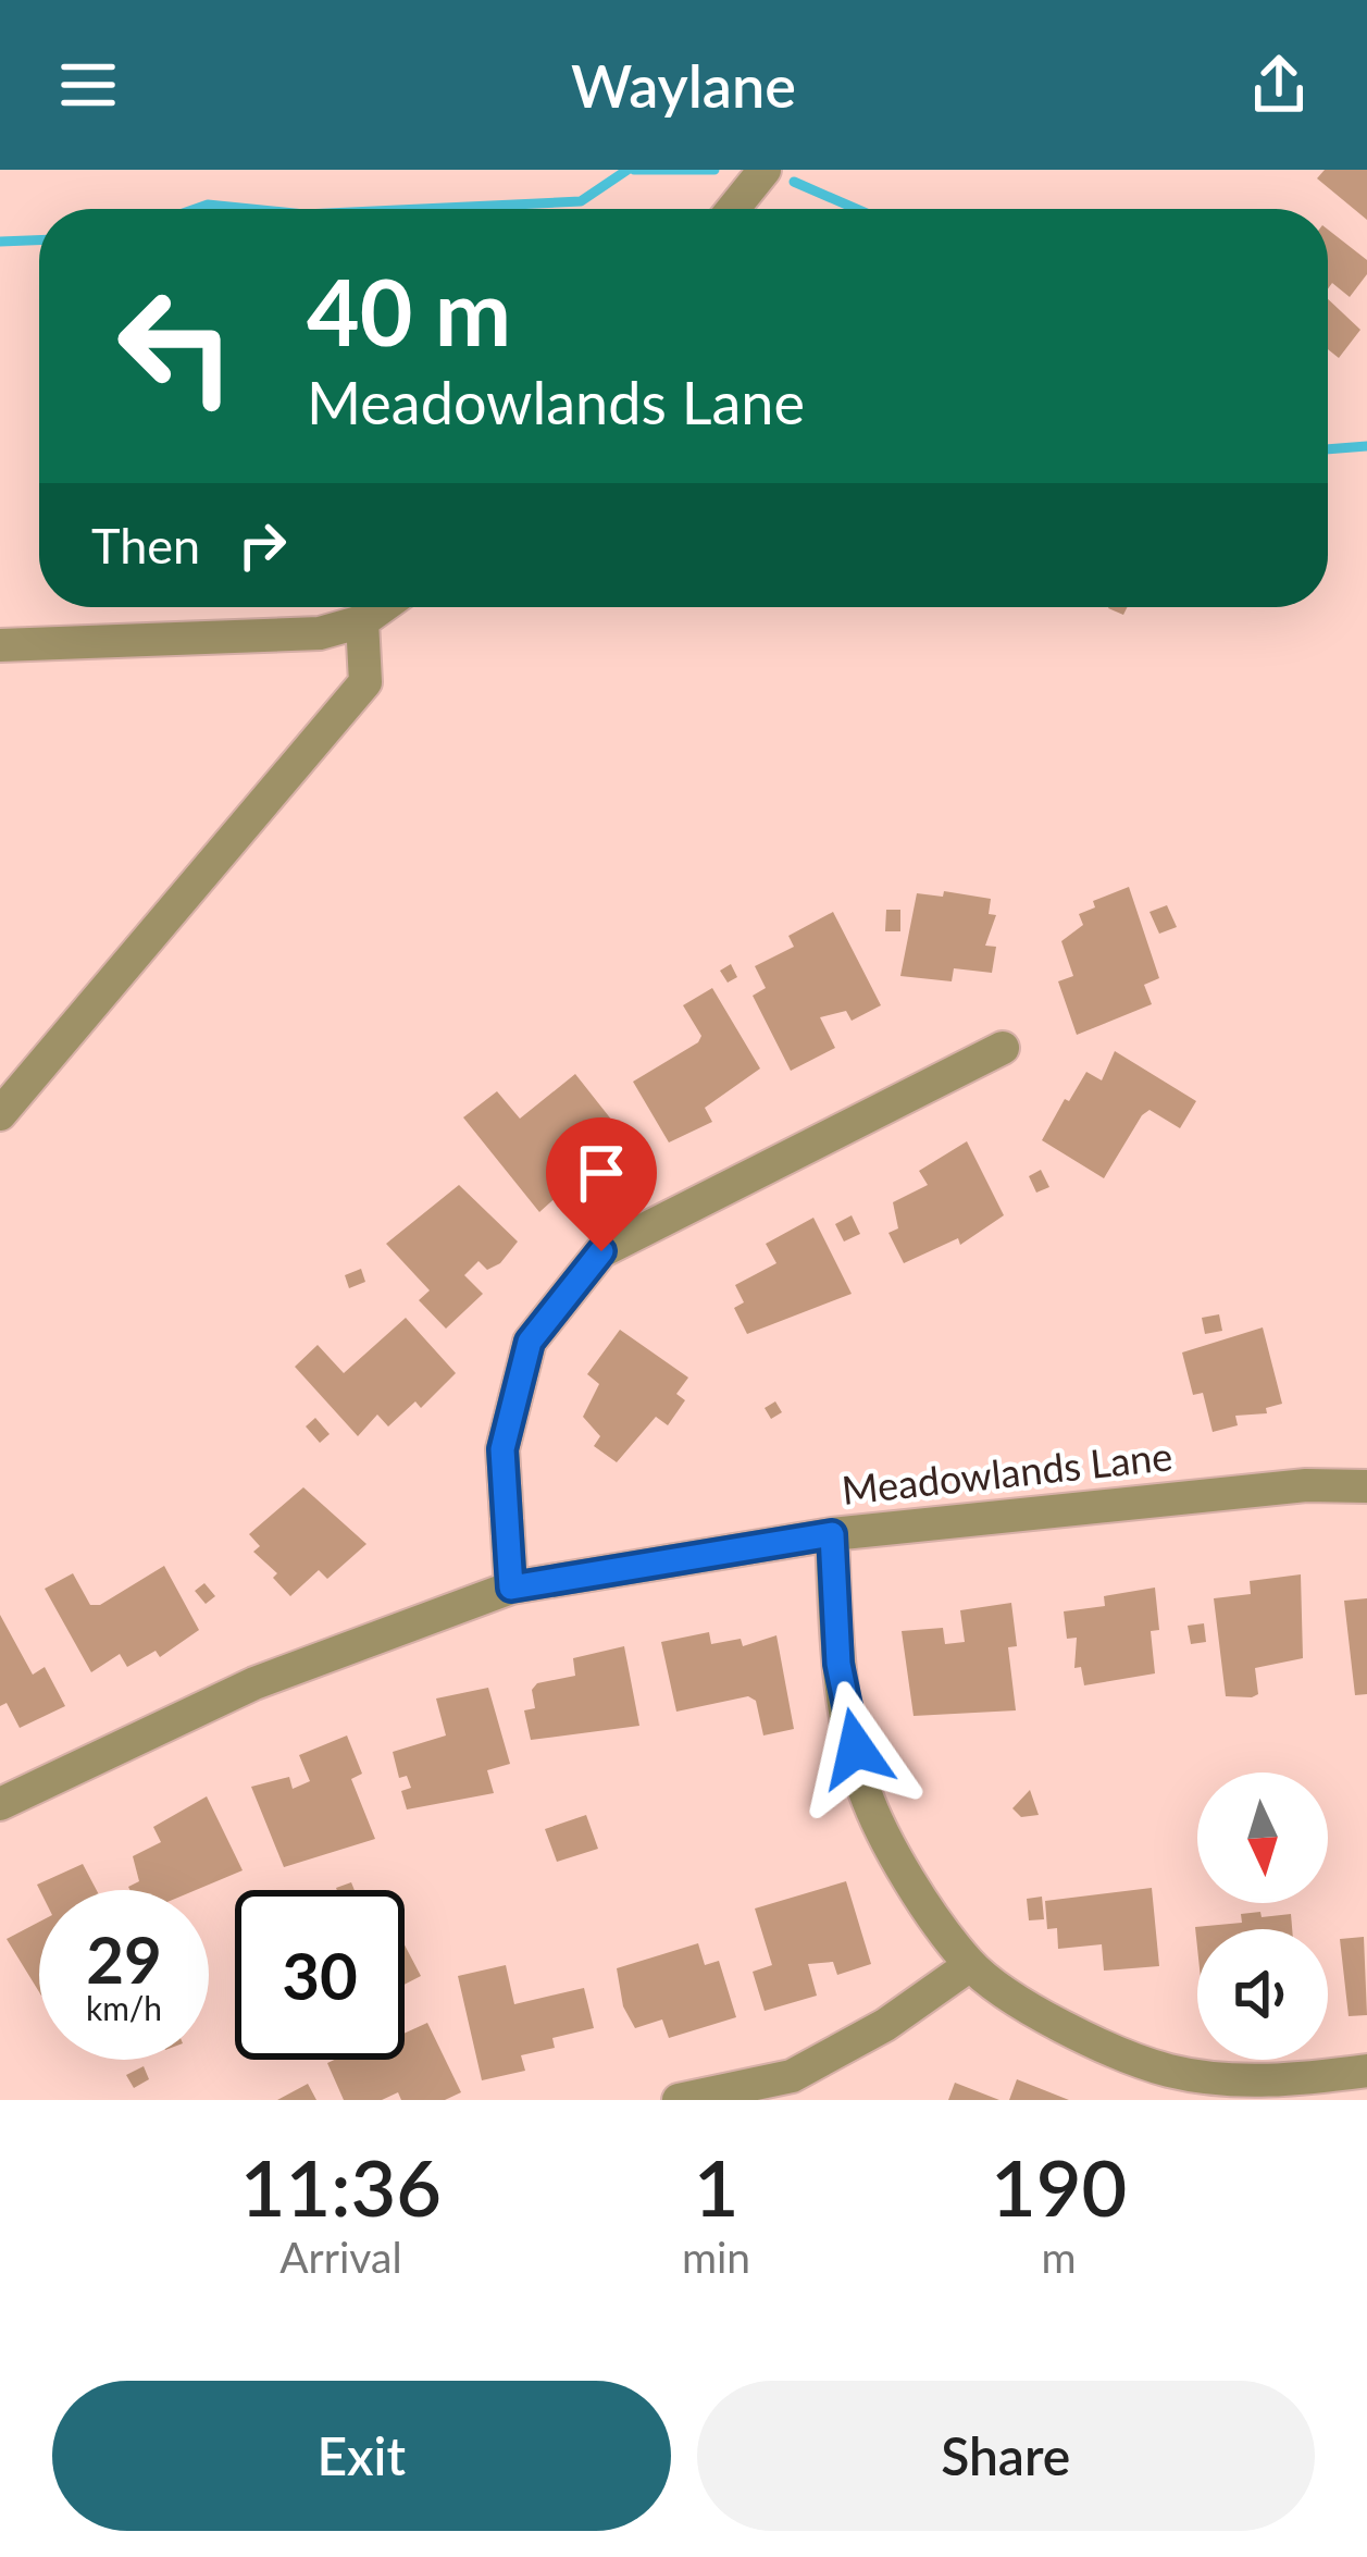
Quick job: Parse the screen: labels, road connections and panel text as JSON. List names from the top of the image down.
{
  "streets": {
    "street": ["Meadowlands Lane"]
  },
  "north": "bottom",
  "page": {
    "header": "Waylane",
    "turn": ["40 m", "Meadowlands Lane"],
    "then": "Then",
    "speed": "29 km/h",
    "limit": "30",
    "eta": [
      "11:36",
      "Arrival",
      "1",
      "min",
      "190",
      "m"
    ],
    "buttons": ["Exit", "Share"]
  }
}
